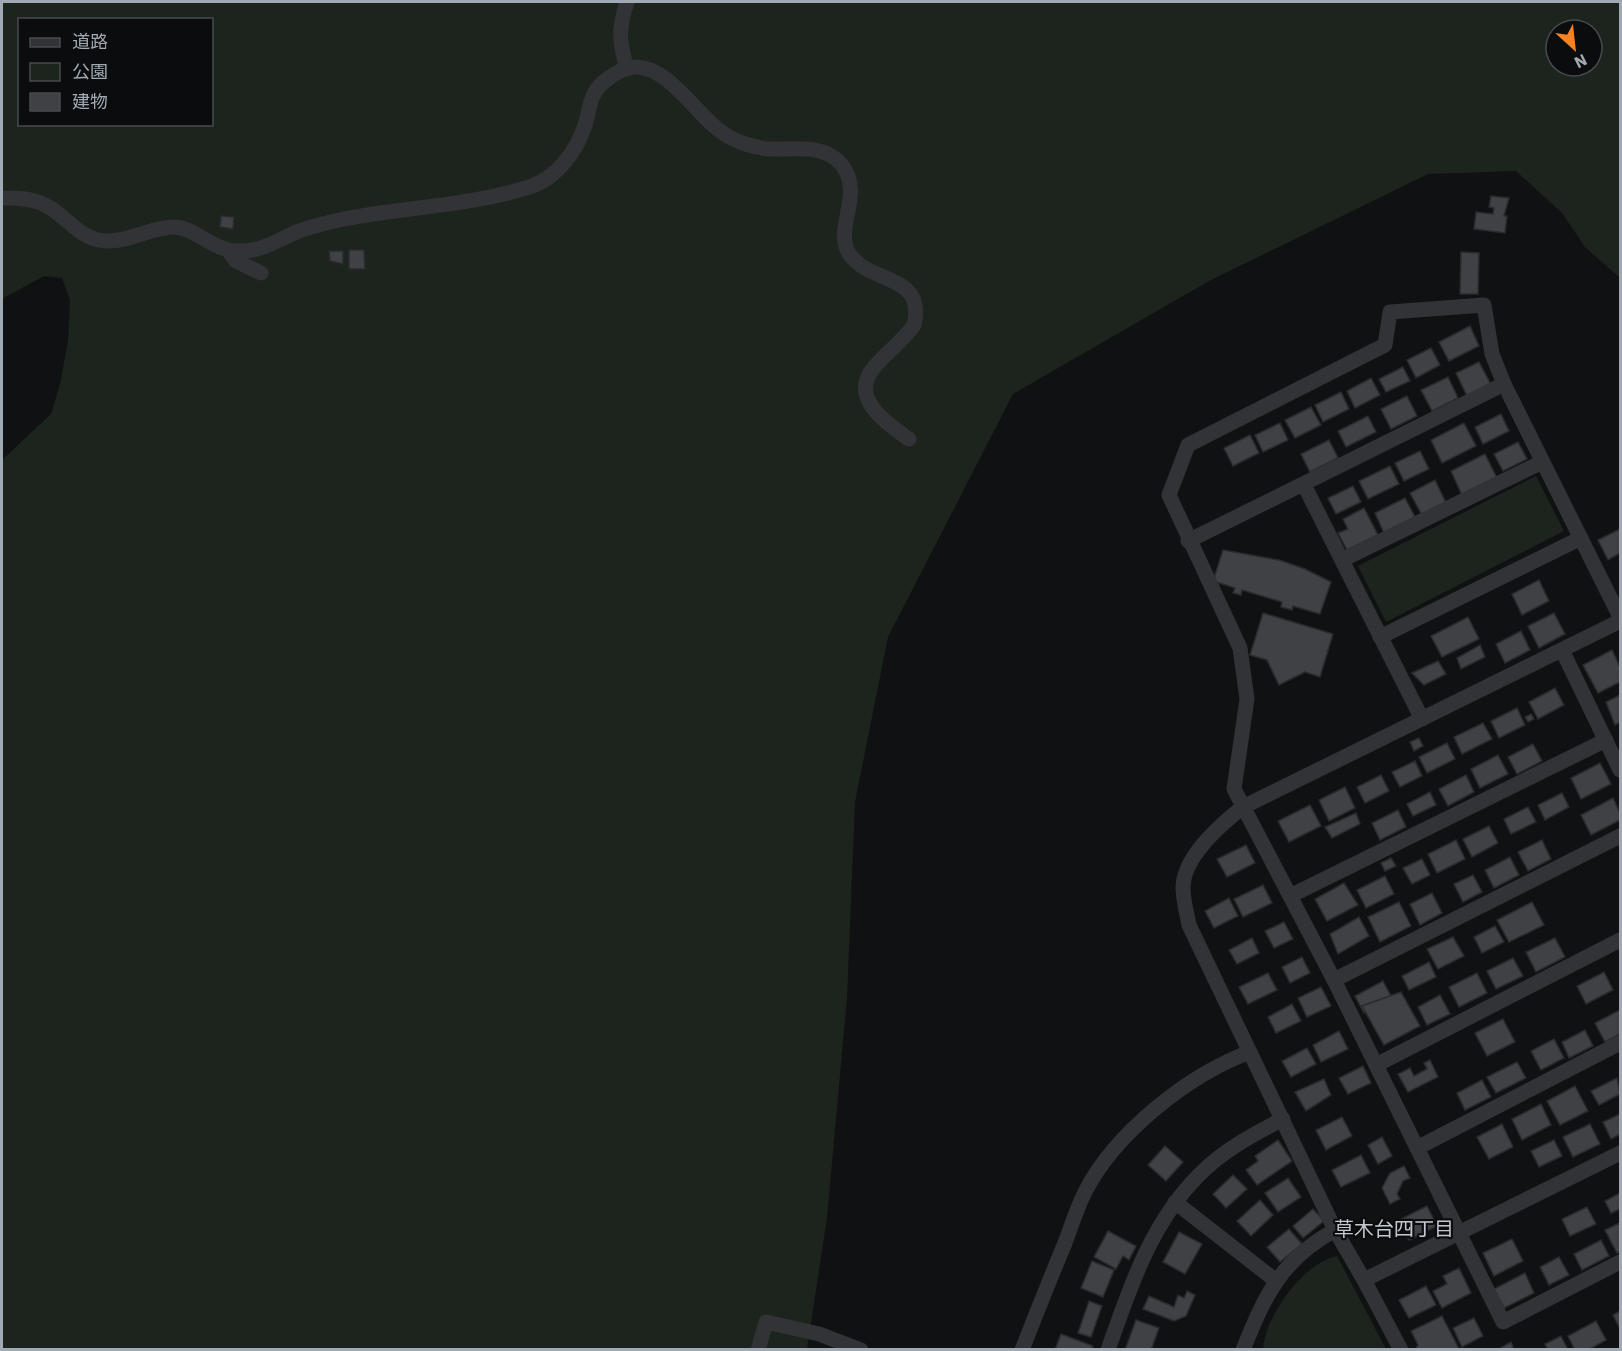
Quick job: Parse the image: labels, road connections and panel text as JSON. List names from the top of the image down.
{
  "districts": ["草木台四丁目"],
  "legend": ["道路", "公園", "建物"],
  "north": "bottom right"
}
